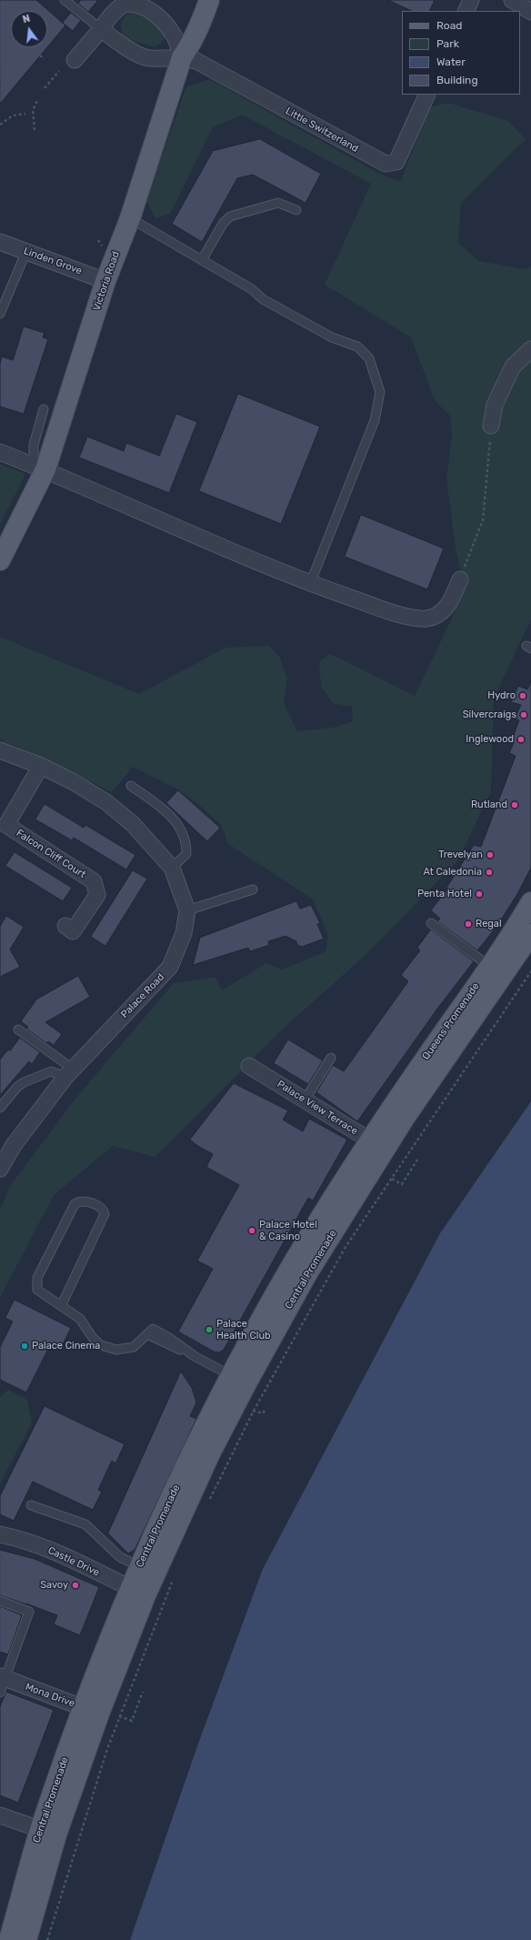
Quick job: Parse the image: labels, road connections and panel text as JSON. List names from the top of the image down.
{
  "streets": {
    "main road": ["Victoria Road", "Queens Promenade", "Central Promenade"],
    "street": [
      "Little Switzerland",
      "Linden Grove",
      "Falcon Cliff Court",
      "Palace Road",
      "Palace View Terrace",
      "Castle Drive",
      "Mona Drive"
    ]
  },
  "crossings": [
    ["Little Switzerland", "Victoria Road"],
    ["Linden Grove", "Victoria Road"],
    ["Falcon Cliff Court", "Palace Road"],
    ["Queens Promenade", "Palace View Terrace"],
    ["Queens Promenade", "Central Promenade"],
    ["Palace View Terrace", "Central Promenade"],
    ["Central Promenade", "Castle Drive"],
    ["Central Promenade", "Mona Drive"]
  ],
  "places": [
    "Hydro",
    "Silvercraigs",
    "Inglewood",
    "Rutland",
    "Trevelyan",
    "At Caledonia",
    "Penta Hotel",
    "Regal",
    "Palace Hotel & Casino",
    "Palace Health Club",
    "Palace Cinema",
    "Savoy"
  ],
  "legend": [
    "Road",
    "Park",
    "Water",
    "Building"
  ],
  "north": "top"
}
